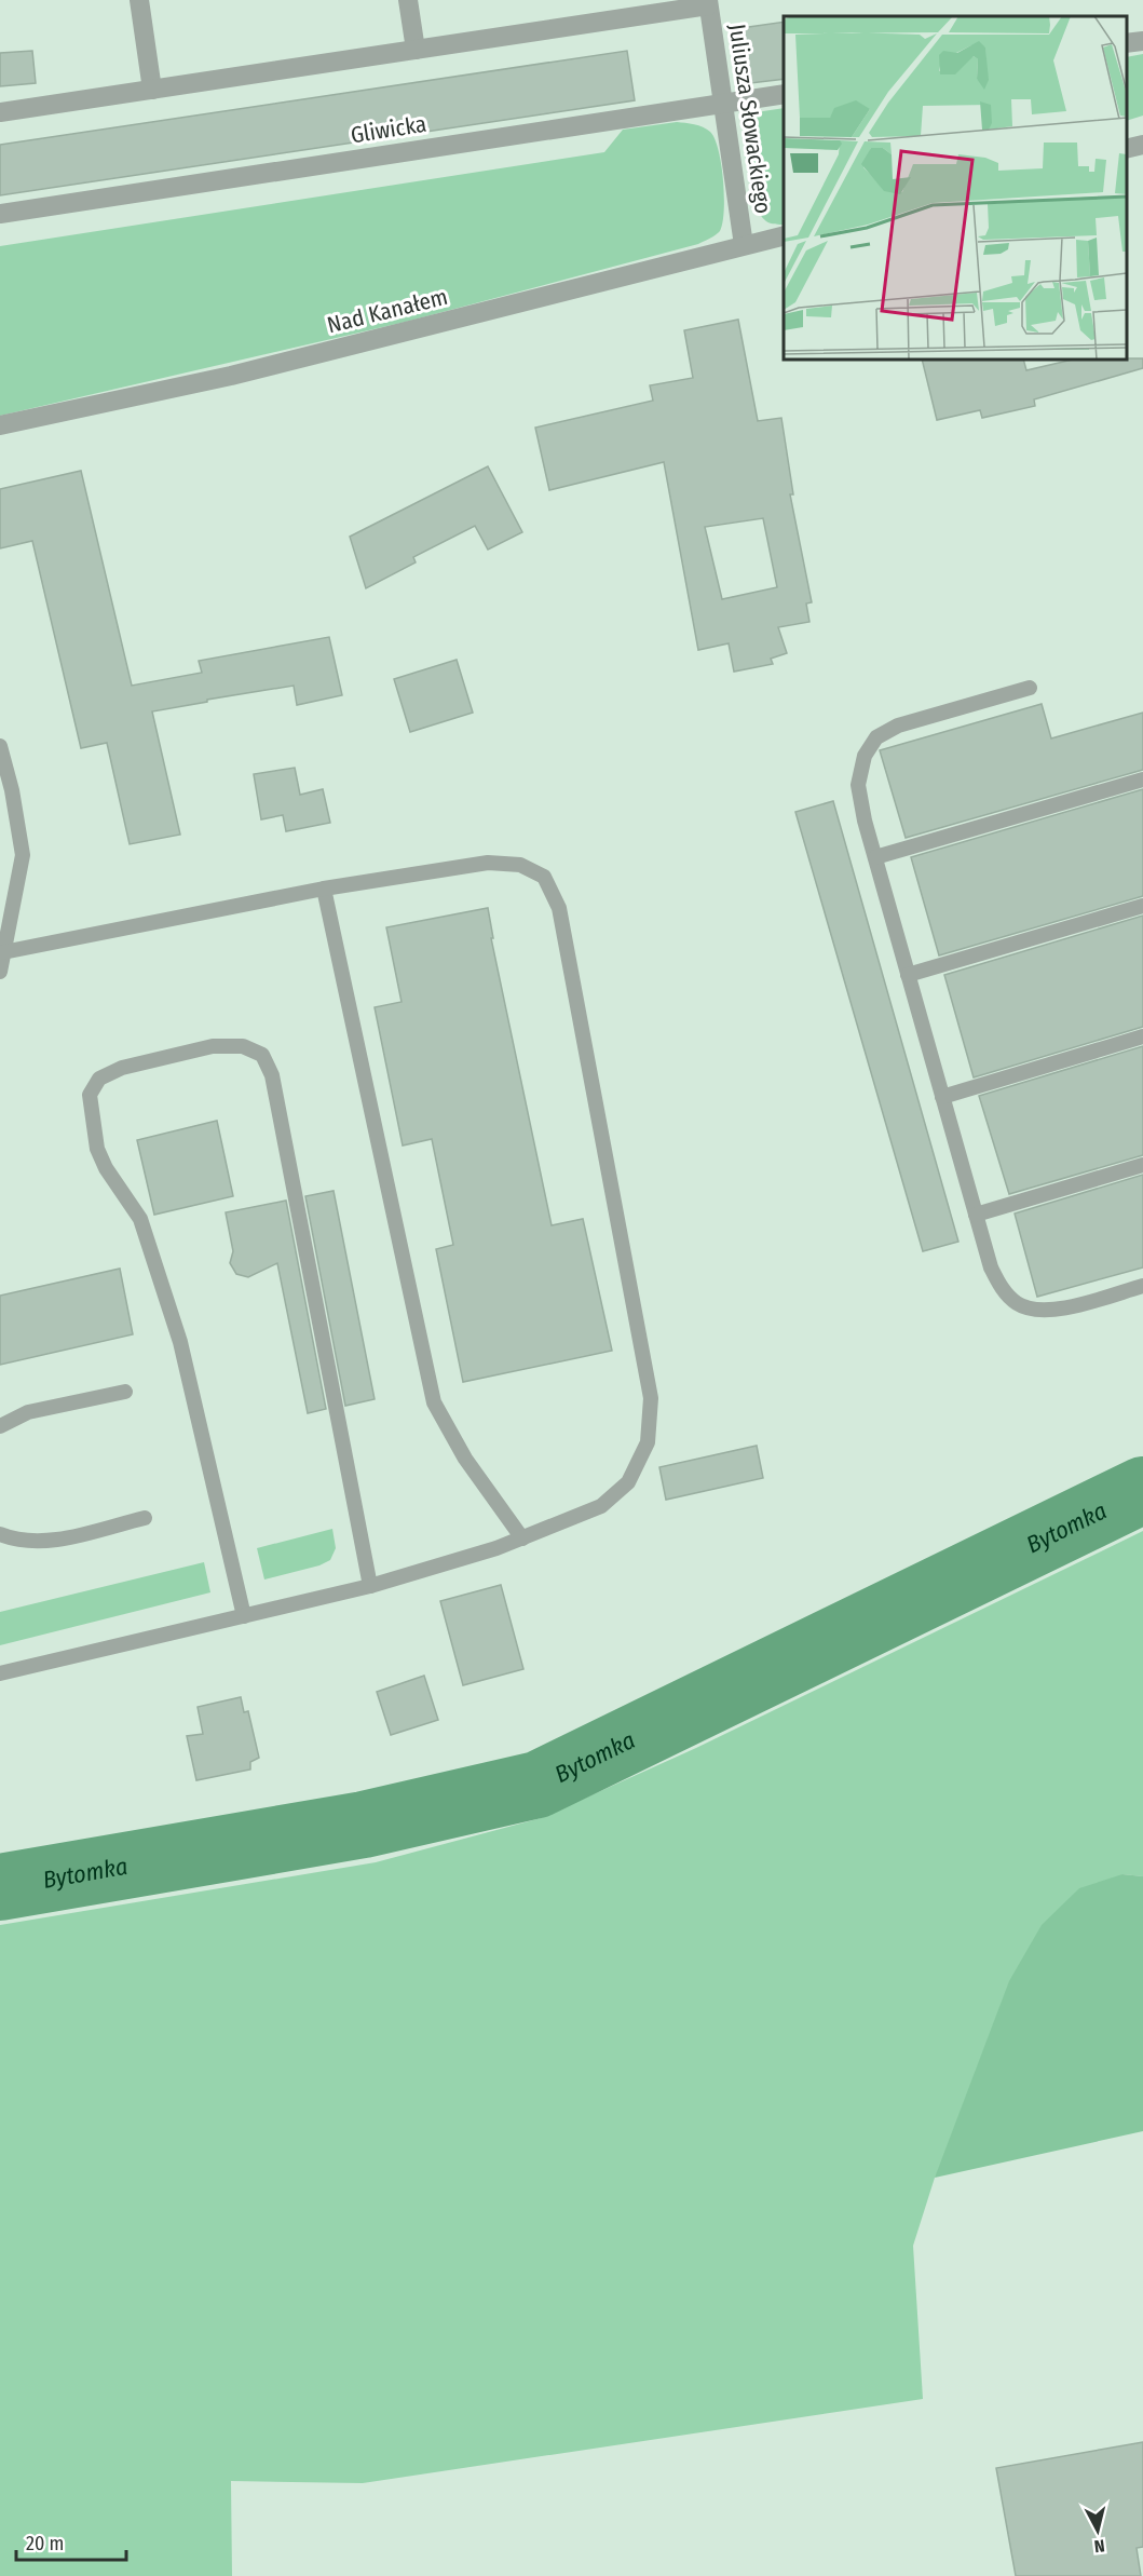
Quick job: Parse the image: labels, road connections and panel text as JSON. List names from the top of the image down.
{
  "streets": {
    "street": ["Juliusza Słowackiego", "Gliwicka", "Nad Kanałem"]
  },
  "crossings": [
    ["Juliusza Słowackiego", "Gliwicka"],
    ["Juliusza Słowackiego", "Nad Kanałem"]
  ],
  "water": ["Bytomka"],
  "scale_bar": "20 m",
  "north": "bottom"
}
